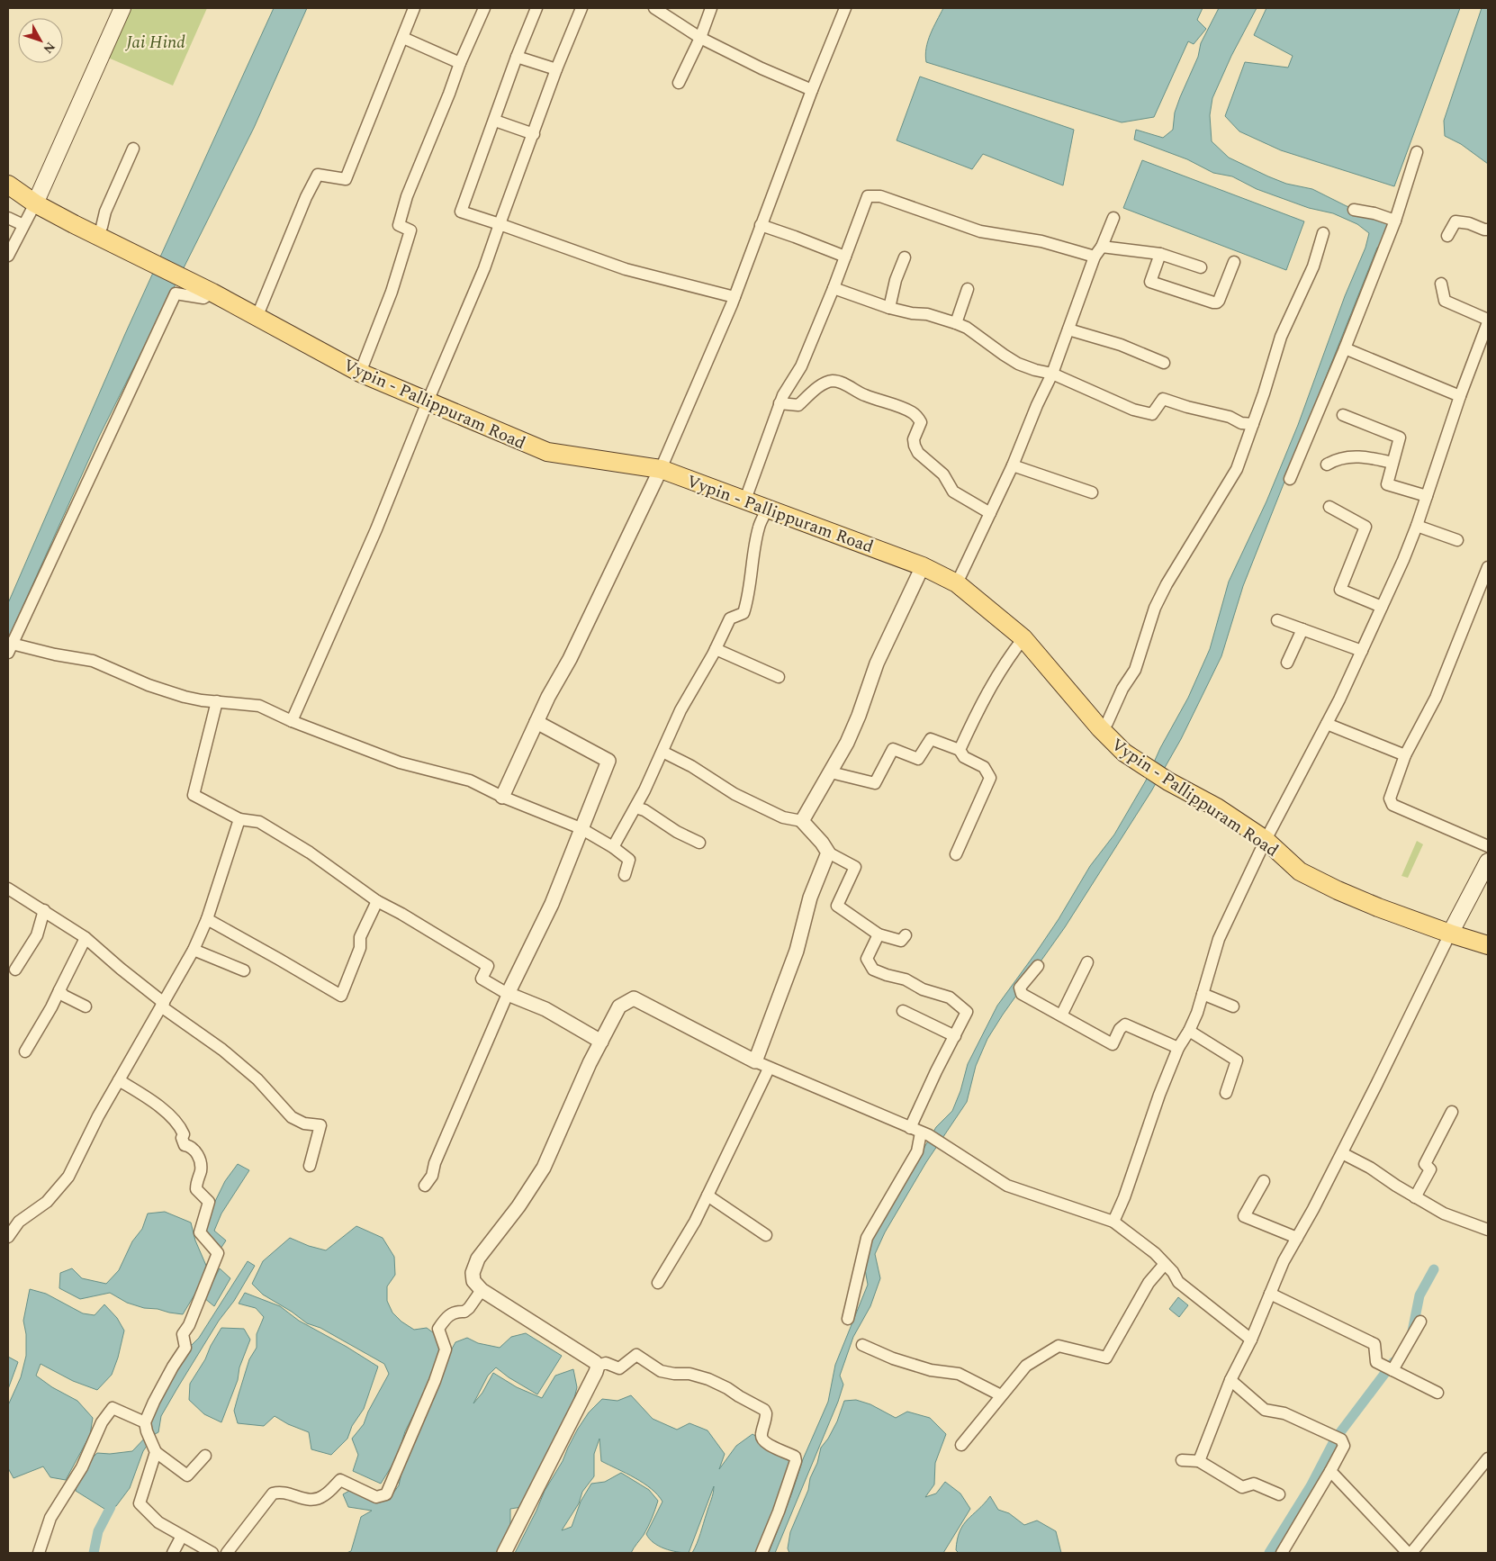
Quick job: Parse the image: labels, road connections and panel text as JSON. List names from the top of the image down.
{
  "streets": {
    "main road": ["Vypin - Pallippuram Road"]
  },
  "parks": ["Jai Hind"],
  "north": "bottom right"
}
